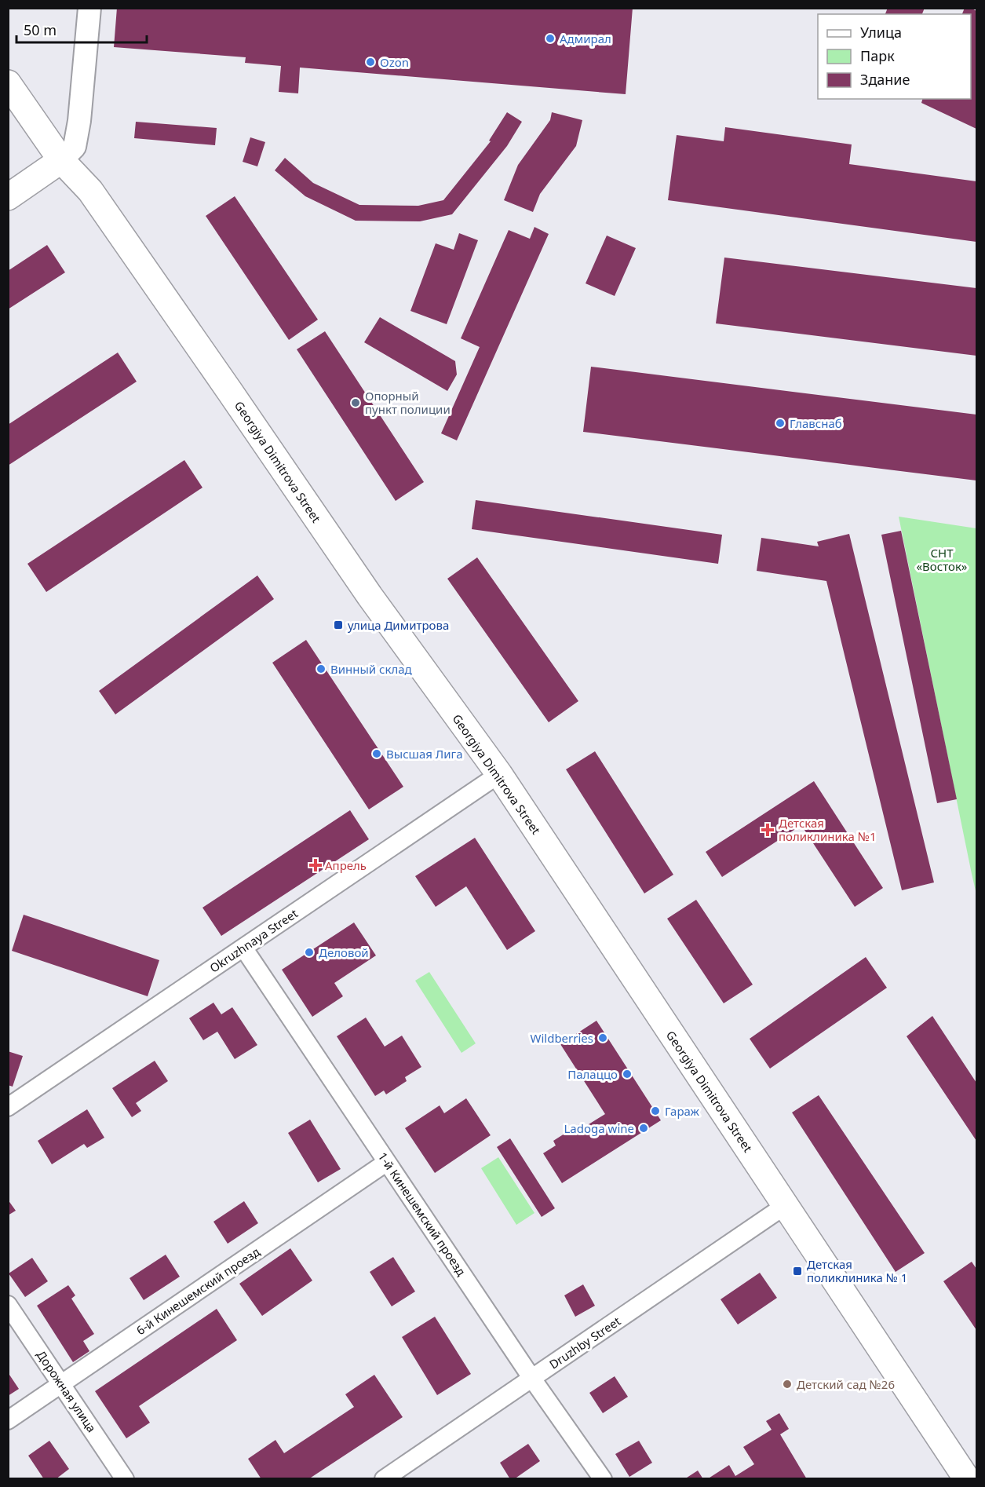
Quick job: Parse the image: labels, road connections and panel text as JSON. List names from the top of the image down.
{
  "streets": {
    "main road": ["Georgiya Dimitrova Street"],
    "street": [
      "Okruzhnaya Street",
      "1-й Кинешемский проезд",
      "6-й Кинешемский проезд",
      "Druzhby Street",
      "Дорожная улица"
    ]
  },
  "crossings": [
    ["Georgiya Dimitrova Street", "Okruzhnaya Street"],
    ["Georgiya Dimitrova Street", "Druzhby Street"],
    ["Okruzhnaya Street", "1-й Кинешемский проезд"],
    ["1-й Кинешемский проезд", "6-й Кинешемский проезд"],
    ["1-й Кинешемский проезд", "Druzhby Street"],
    ["6-й Кинешемский проезд", "Дорожная улица"]
  ],
  "parks": ["СНТ «Восток»"],
  "places": {
    "other": [
      "Адмирал",
      "Ozon",
      "Опорный пункт полиции",
      "Главснаб",
      "Винный склад",
      "Высшая Лига",
      "Деловой",
      "Wildberries",
      "Палаццо",
      "Гараж",
      "Ladoga wine",
      "Детский сад №26"
    ],
    "transit": ["улица Димитрова", "Детская поликлиника № 1"],
    "health": ["Детская поликлиника №1", "Апрель"]
  },
  "legend": ["Улица", "Парк", "Здание"],
  "scale_bar": "50 m"
}
